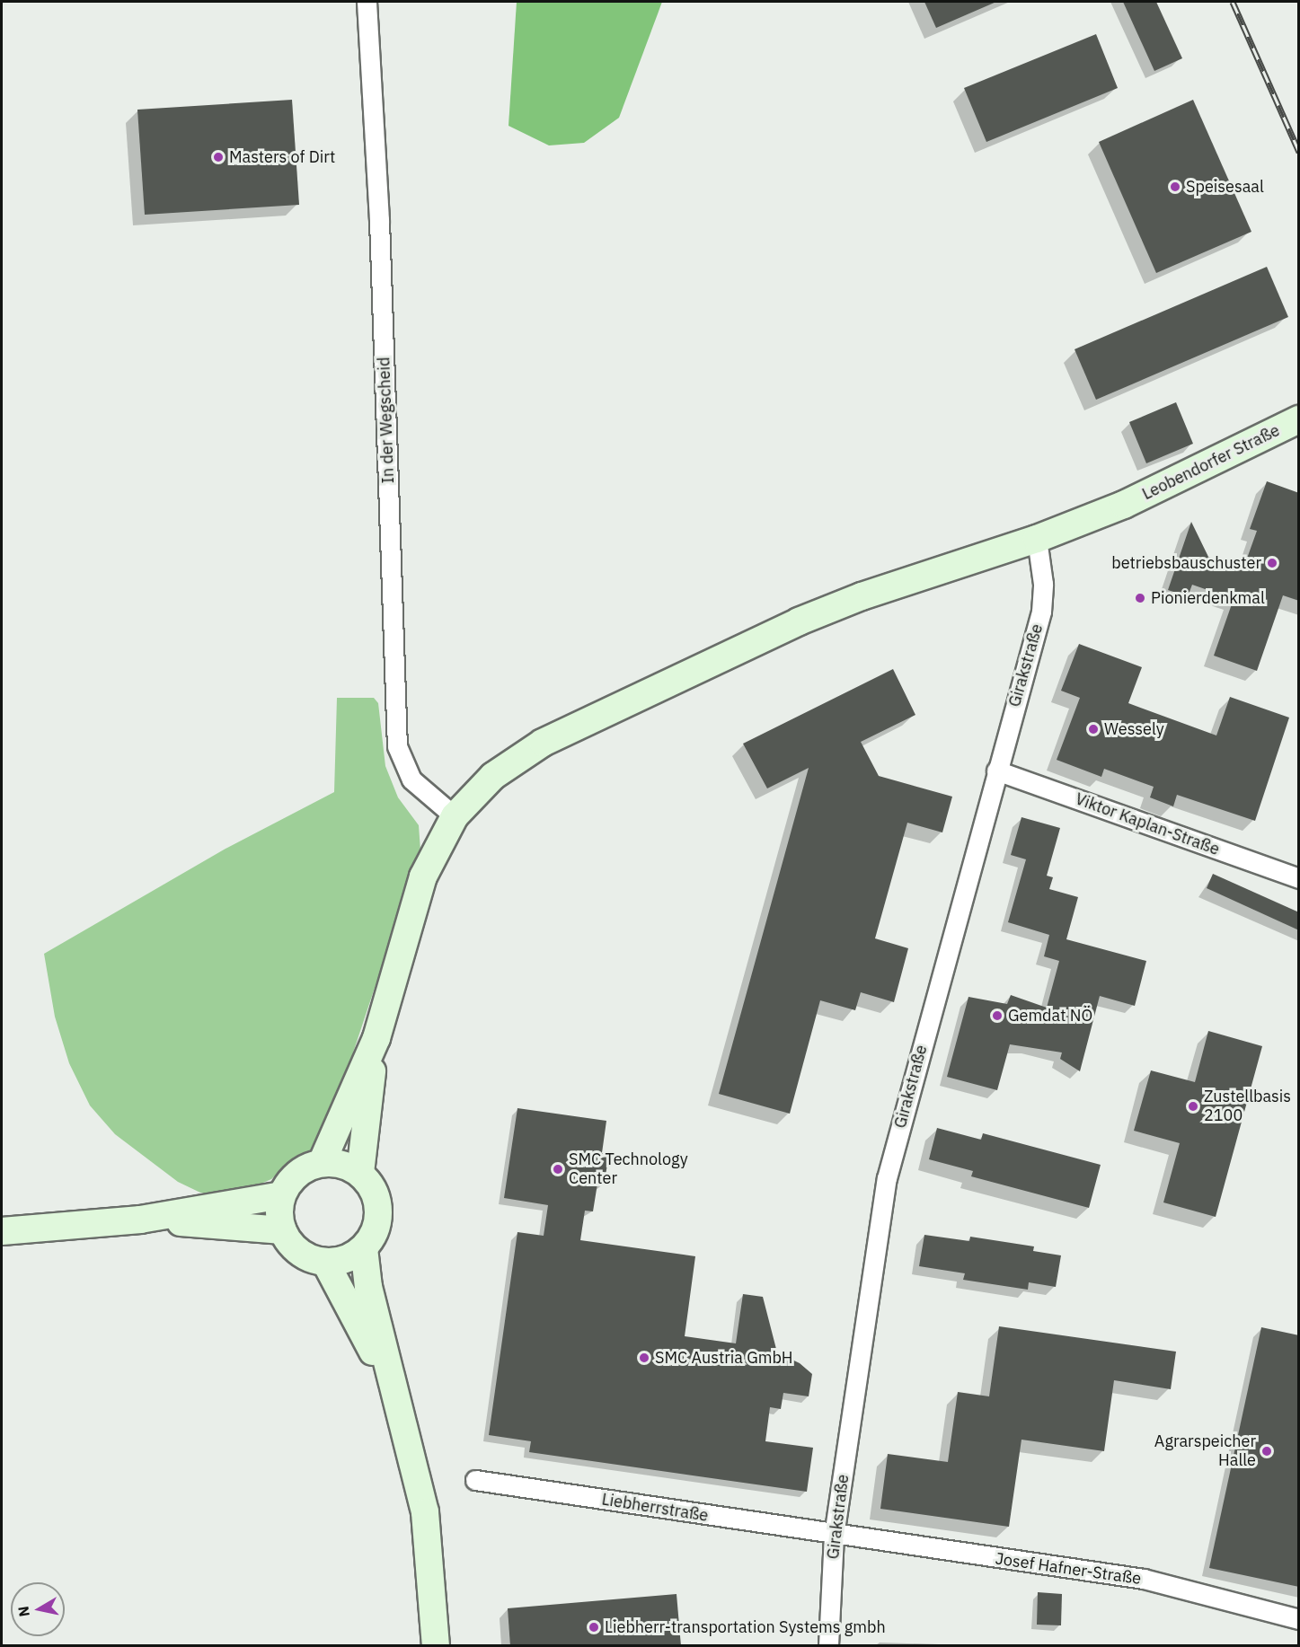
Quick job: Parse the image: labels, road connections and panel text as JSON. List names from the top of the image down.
{
  "streets": {
    "main road": ["Leobendorfer Straße"],
    "street": [
      "In der Wegscheid",
      "Girakstraße",
      "Viktor Kaplan-Straße",
      "Liebherrstraße",
      "Josef Hafner-Straße"
    ]
  },
  "crossings": [
    ["In der Wegscheid", "Leobendorfer Straße"],
    ["Leobendorfer Straße", "Girakstraße"],
    ["Girakstraße", "Viktor Kaplan-Straße"],
    ["Girakstraße", "Liebherrstraße"],
    ["Girakstraße", "Josef Hafner-Straße"],
    ["Liebherrstraße", "Josef Hafner-Straße"]
  ],
  "places": [
    "Masters of Dirt",
    "Speisesaal",
    "betriebsbauschuster",
    "Pionierdenkmal",
    "Wessely",
    "Gemdat NÖ",
    "Zustellbasis 2100",
    "SMC Technology Center",
    "SMC Austria GmbH",
    "Agrarspeicher Halle",
    "Liebherr-transportation Systems gmbh"
  ],
  "north": "left"
}
